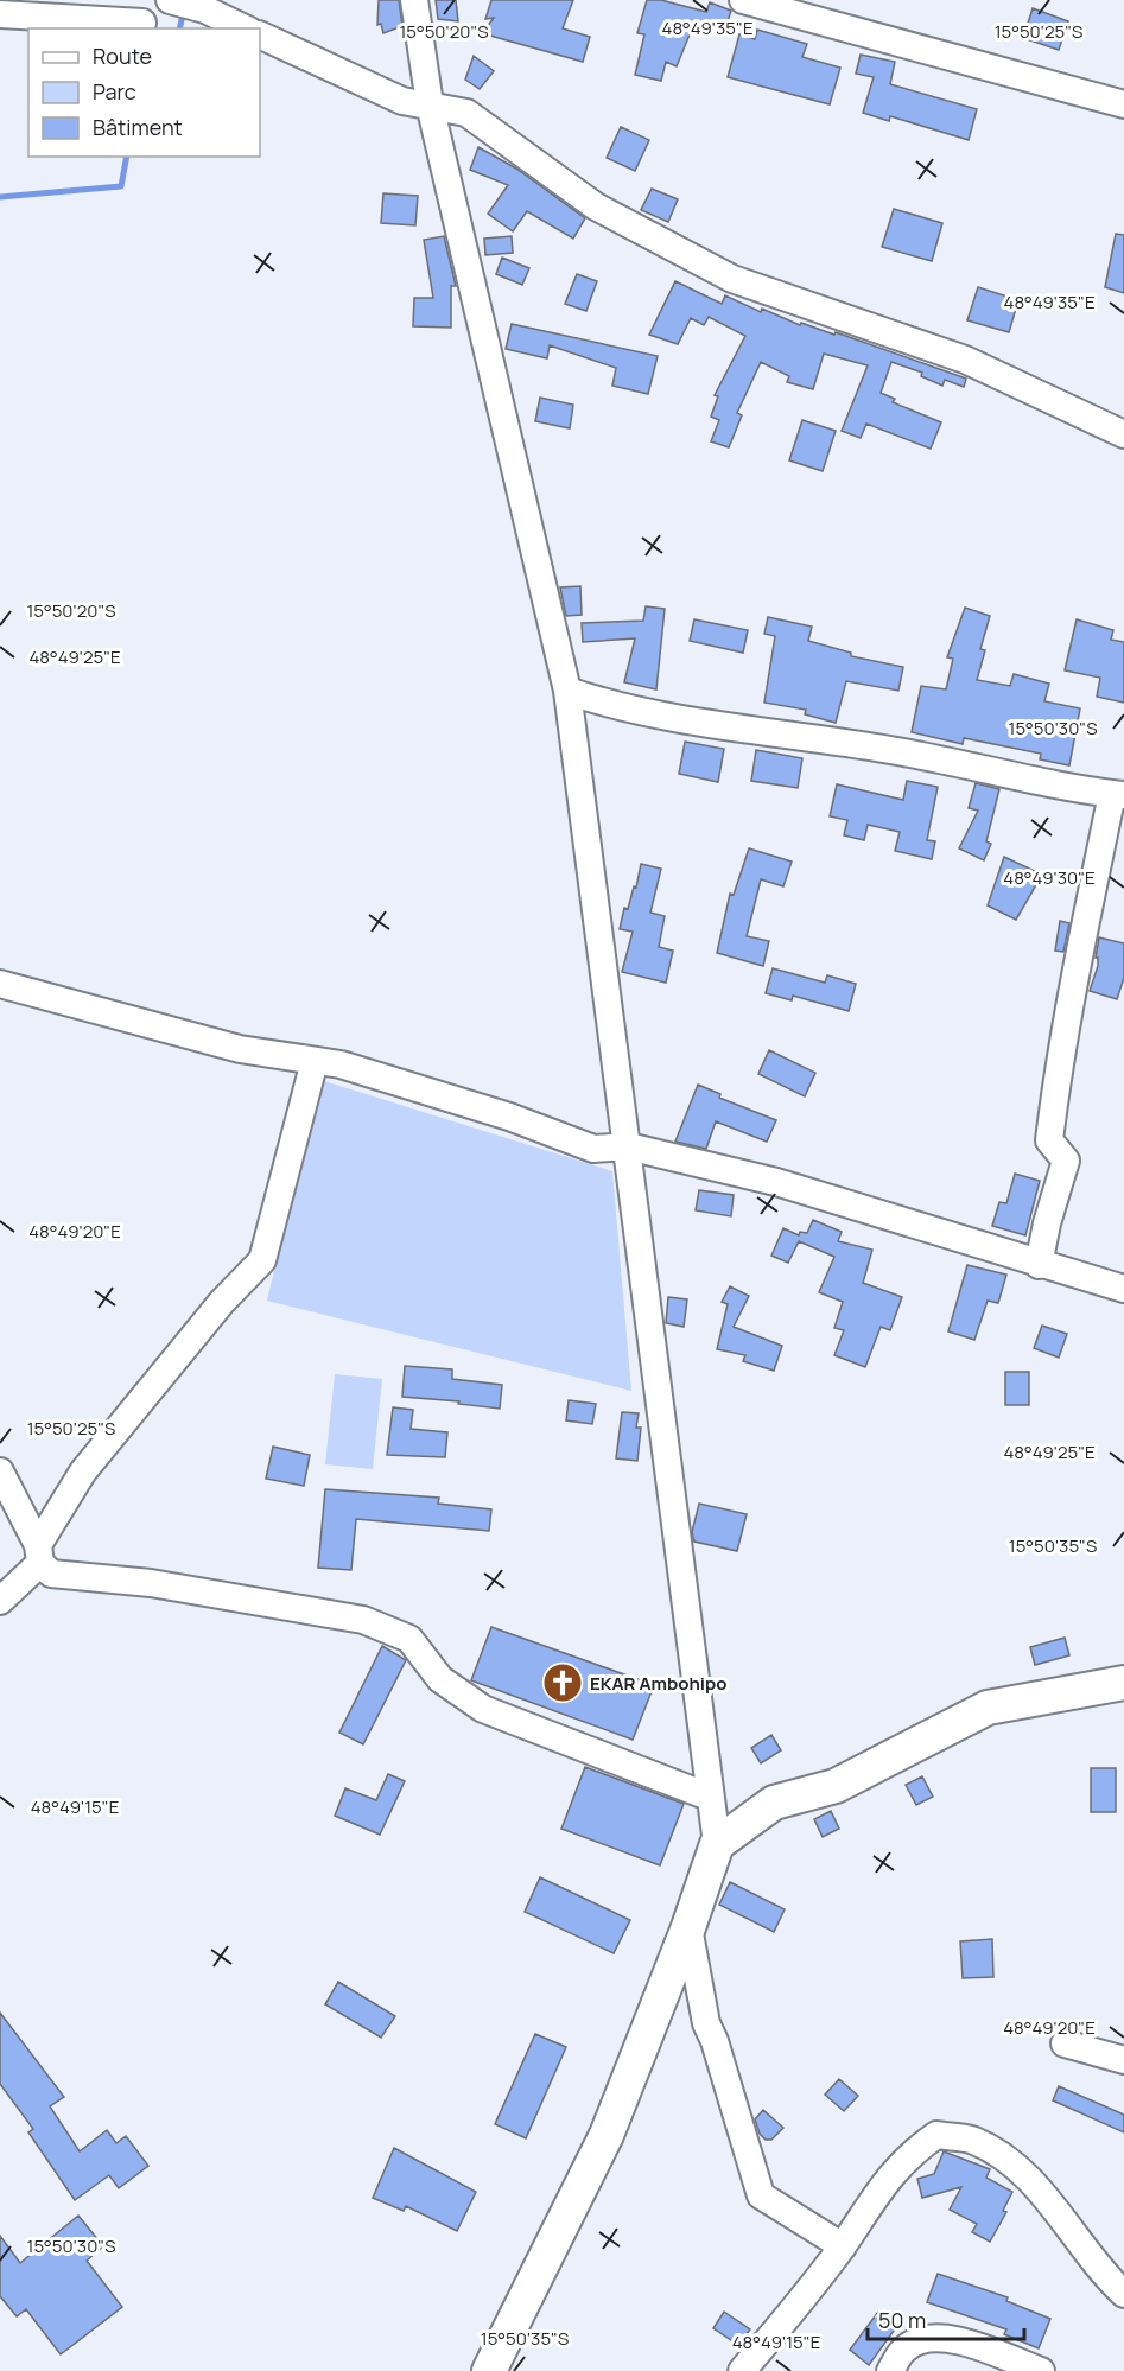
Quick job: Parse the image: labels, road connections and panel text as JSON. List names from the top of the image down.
{
  "places": {
    "church": ["EKAR Ambohipo"]
  },
  "legend": ["Route", "Parc", "Bâtiment"],
  "scale_bar": "50 m",
  "coordinates": [
    "48°49'35\"E",
    "15°50'20\"S",
    "15°50'25\"S",
    "48°49'25\"E",
    "15°50'30\"S",
    "48°49'30\"E",
    "48°49'20\"E",
    "15°50'35\"S",
    "48°49'15\"E"
  ]
}
